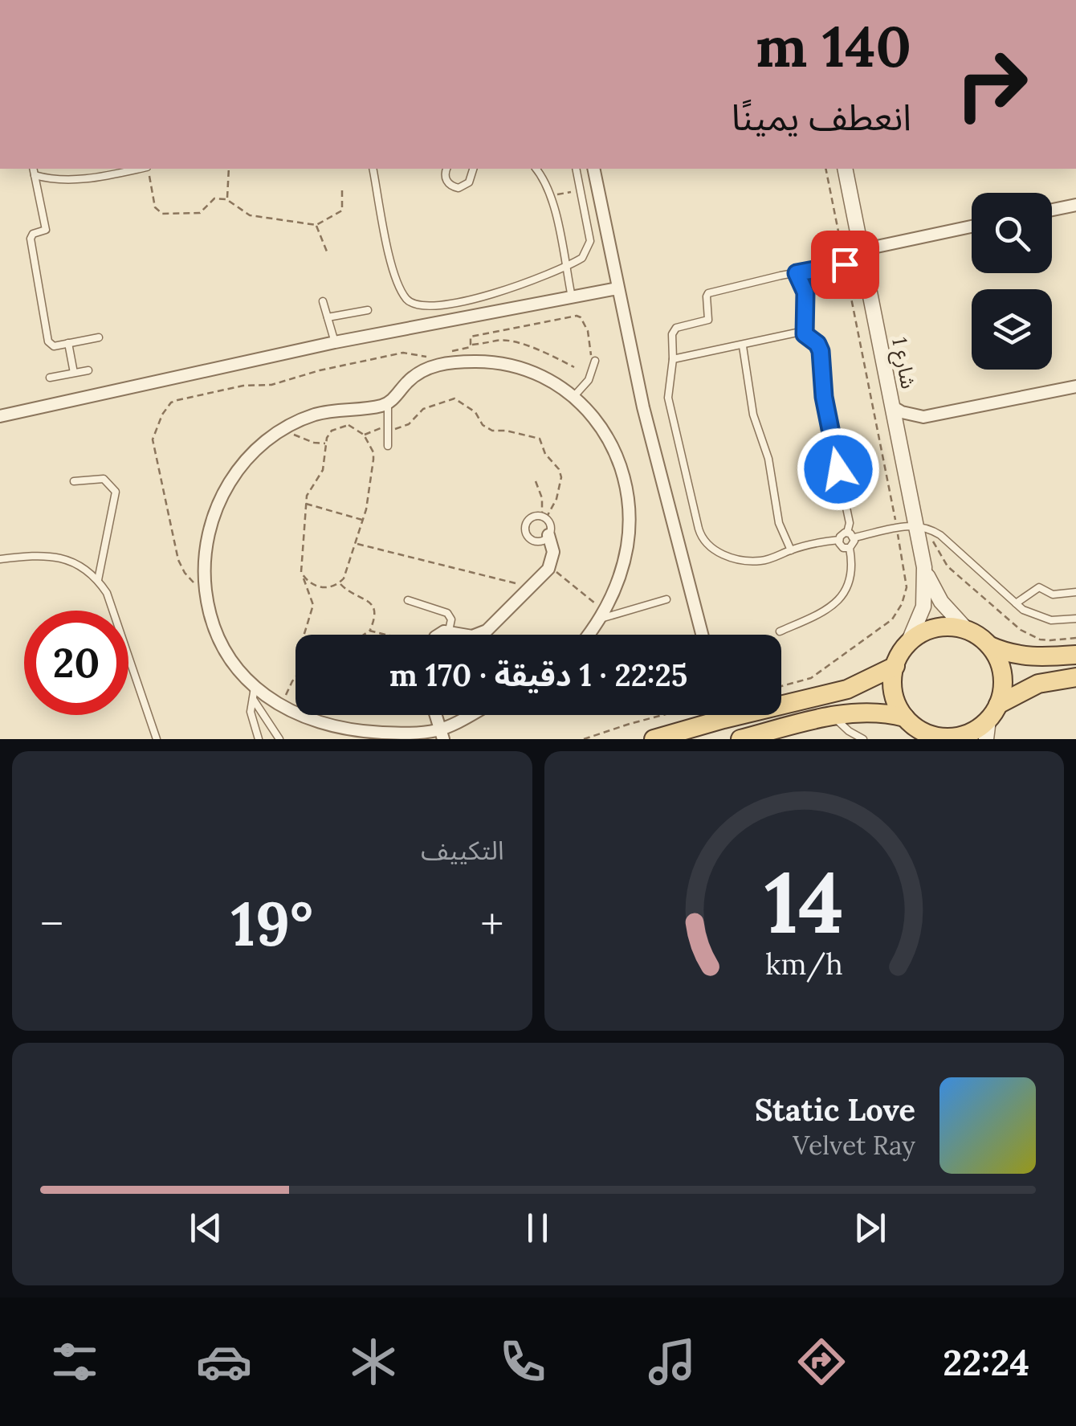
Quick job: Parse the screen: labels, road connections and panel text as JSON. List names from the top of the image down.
{
  "streets": {
    "street": ["شارع 1"]
  },
  "page": {
    "turn": ["140 m", "انعطف يمينًا"],
    "limit": "20",
    "trip": "22:25 · 1 دقيقة · 170 m",
    "tile": "التكييف",
    "heat": ["−", "19°", "+"],
    "song": ["Static Love", "Velvet Ray"],
    "tabs": "22:24",
    "gauge": ["14", "km/h"]
  }
}
